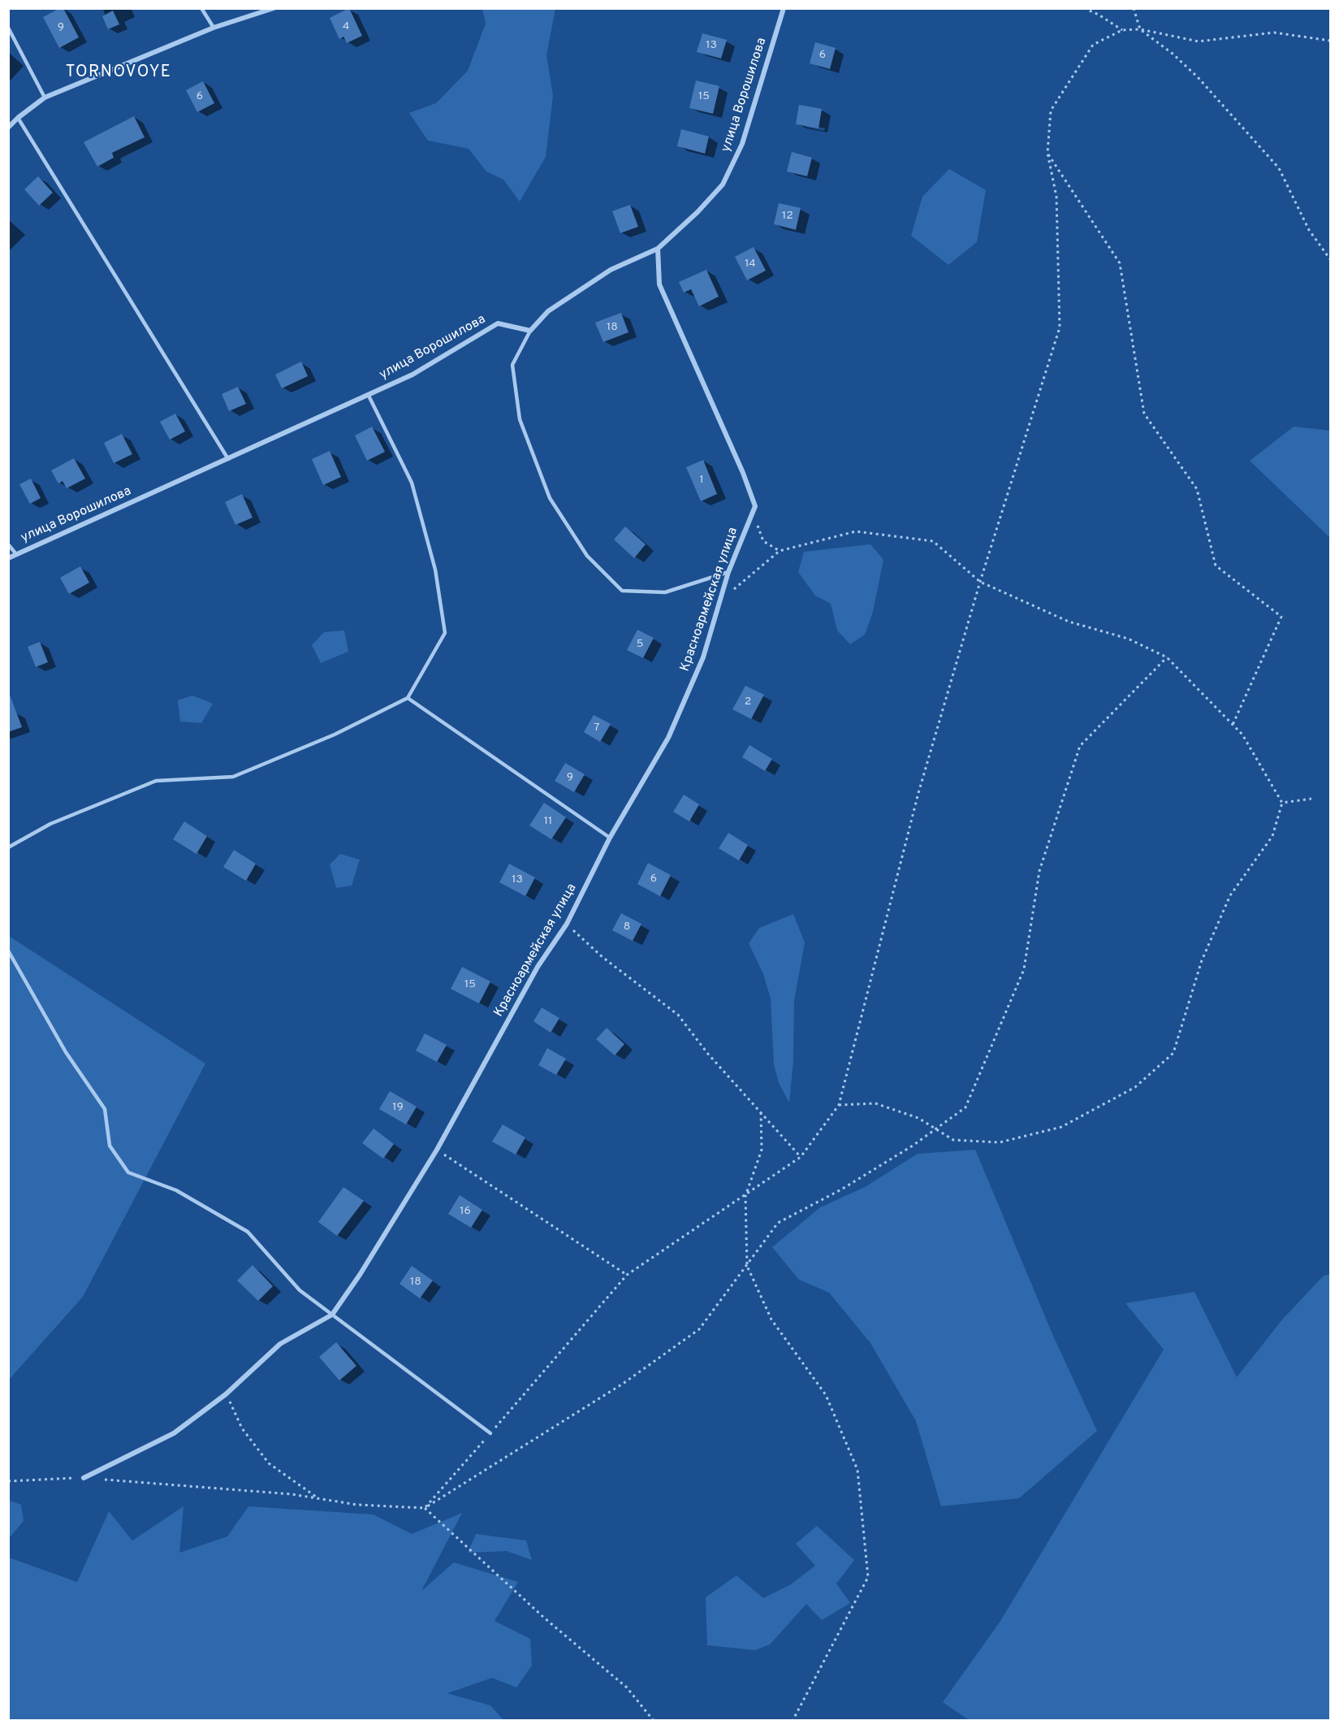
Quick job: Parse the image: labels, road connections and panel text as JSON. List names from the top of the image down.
{
  "streets": {
    "street": ["улица Ворошилова", "Красноармейская улица"]
  },
  "districts": ["TORNOVOYE"],
  "house_numbers": [
    "4",
    "9",
    "13",
    "6",
    "6",
    "15",
    "12",
    "14",
    "18",
    "1",
    "5",
    "2",
    "7",
    "9",
    "11",
    "6",
    "13",
    "8",
    "15",
    "19",
    "16",
    "18"
  ]
}
